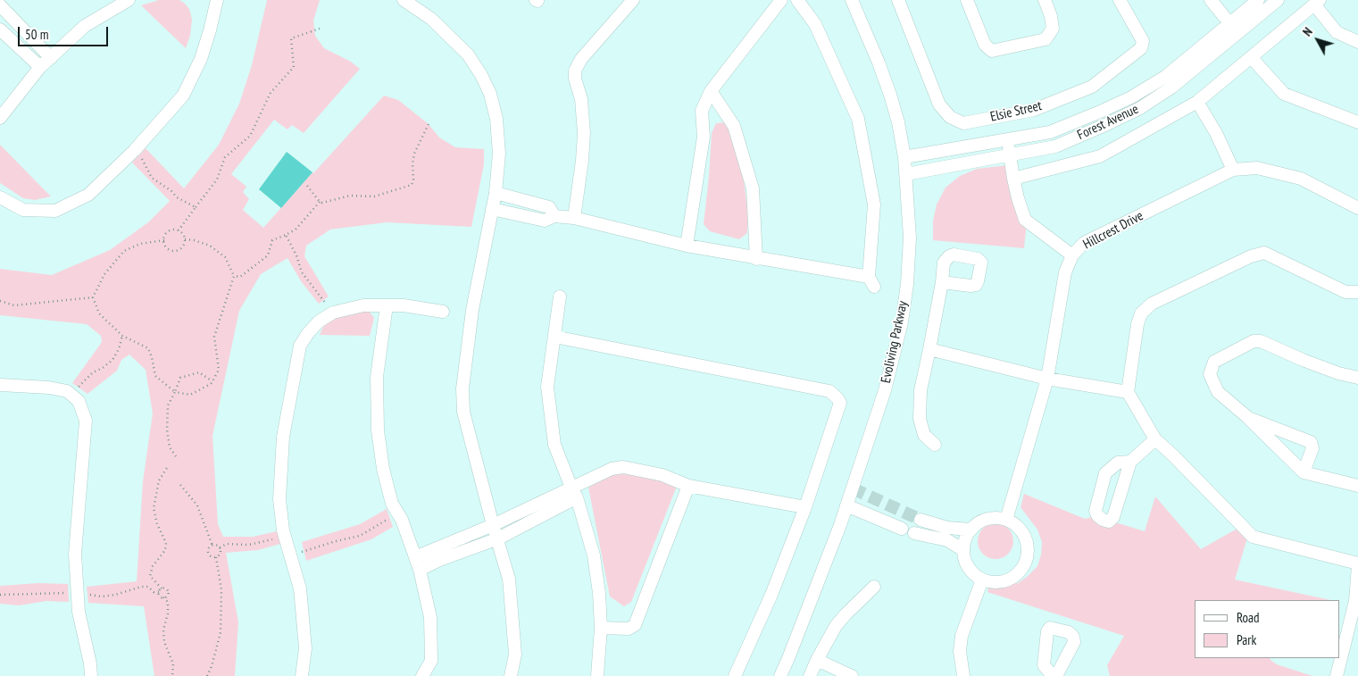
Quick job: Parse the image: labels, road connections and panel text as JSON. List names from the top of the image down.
{
  "streets": {
    "street": [
      "Elsie Street",
      "Forest Avenue",
      "Hillcrest Drive",
      "Evoliving Parkway"
    ]
  },
  "crossings": [
    ["Forest Avenue", "Evoliving Parkway"]
  ],
  "legend": ["Road", "Park"],
  "scale_bar": "50 m",
  "north": "top left"
}
